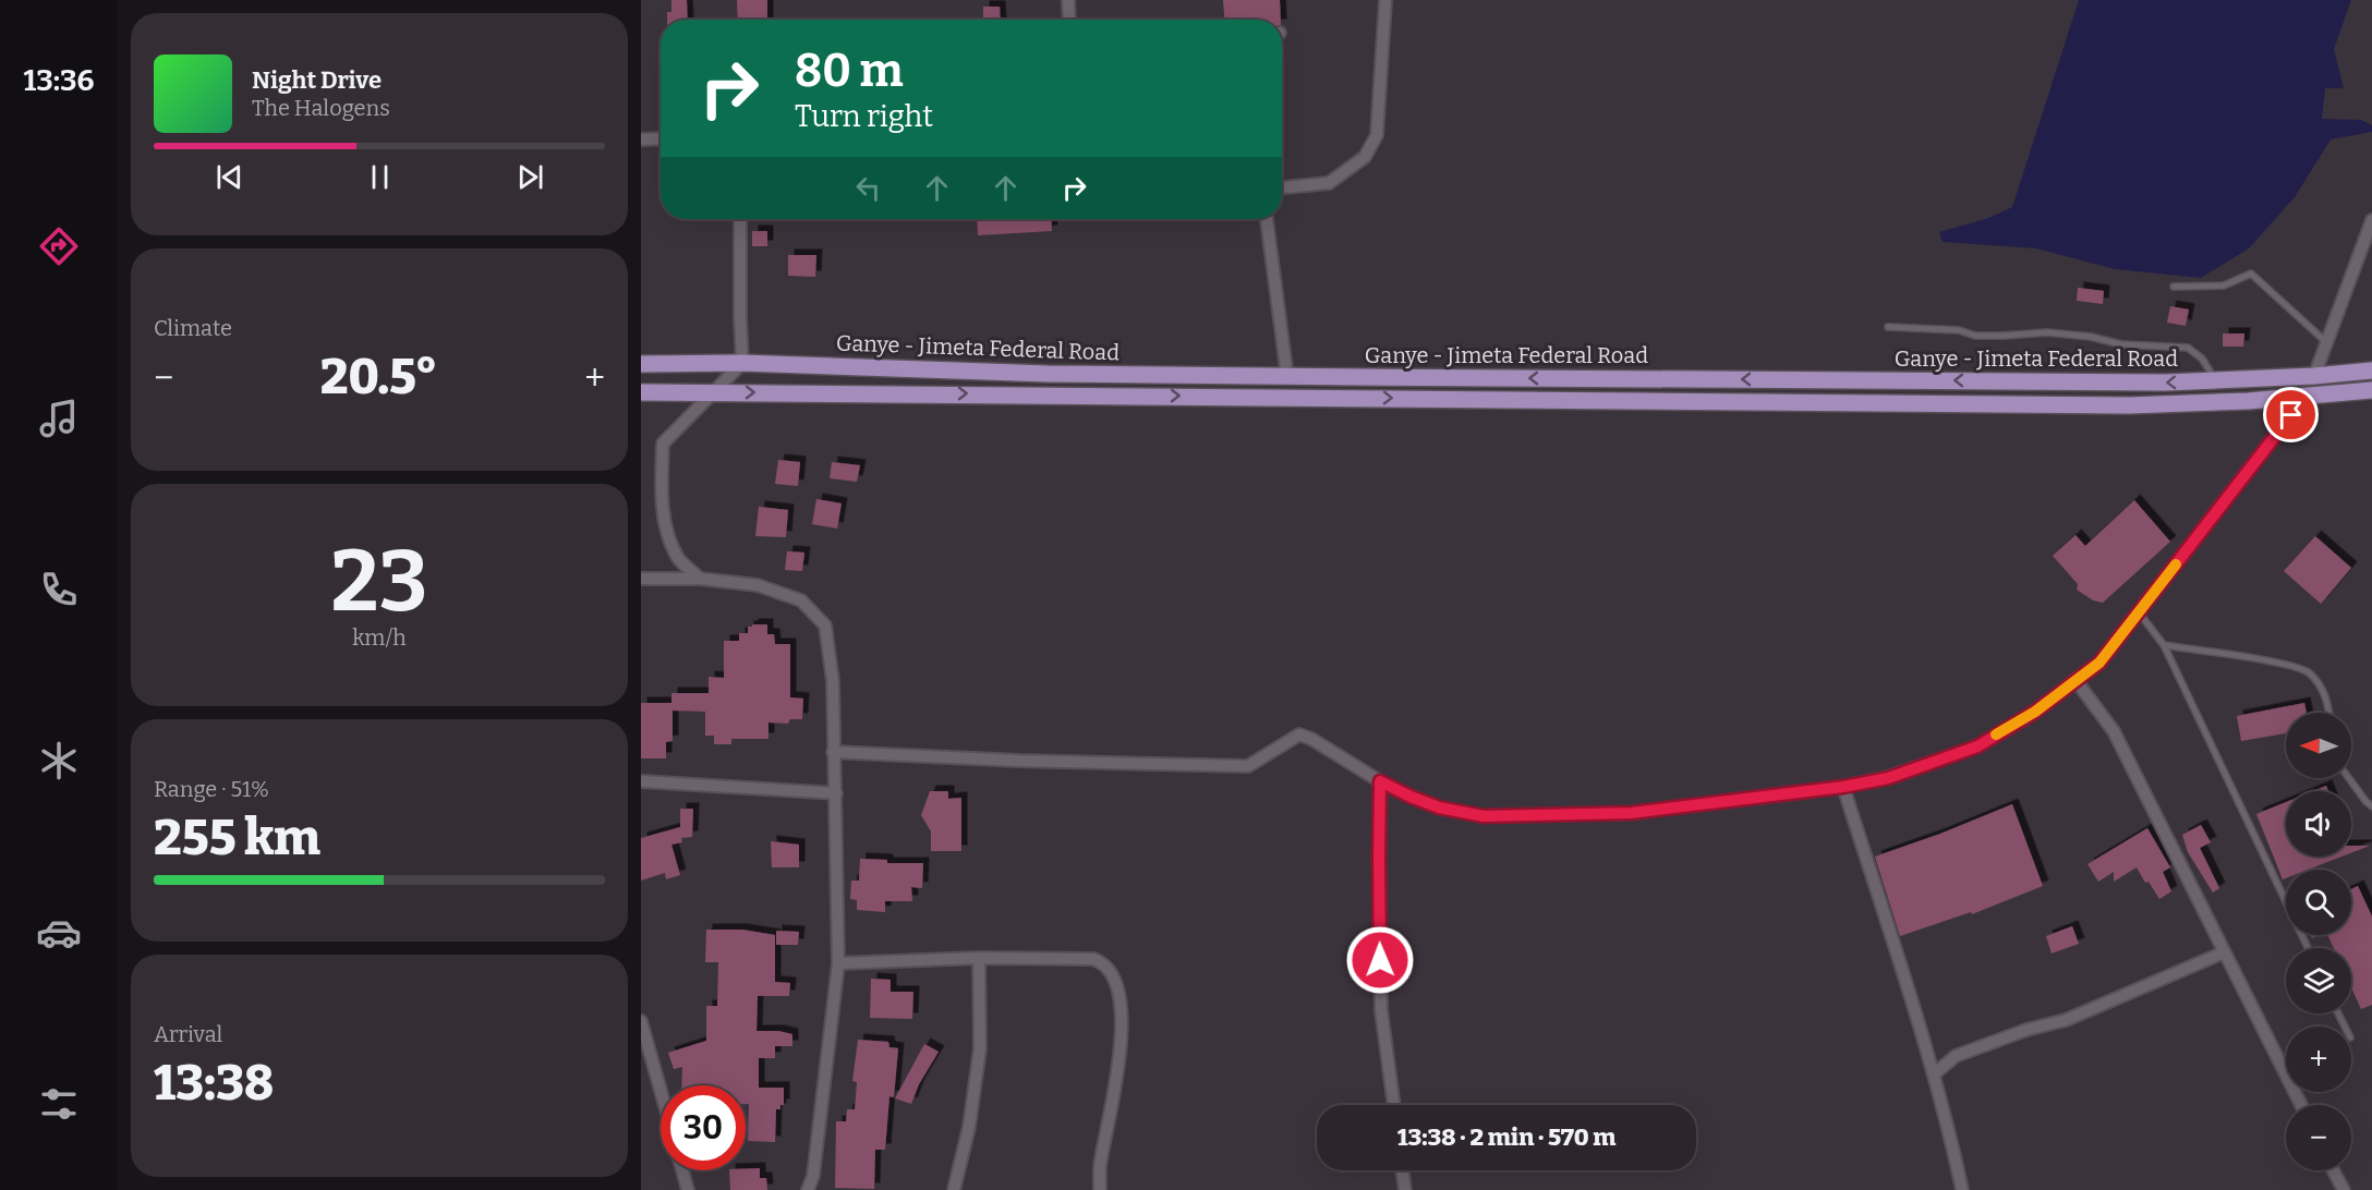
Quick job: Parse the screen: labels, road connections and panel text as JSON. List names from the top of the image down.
{
  "streets": {
    "main road": ["Ganye - Jimeta Federal Road"]
  },
  "north": "left",
  "page": {
    "tabs": "13:36",
    "turn": ["80 m", "Turn right"],
    "song": ["Night Drive", "The Halogens"],
    "tile": [
      "Climate",
      ["23", "km/h"],
      ["Range · 51%", "255 km"],
      ["Arrival", "13:38"]
    ],
    "heat": ["−", "20.5°", "+"],
    "map_buttons": ["+", "−"],
    "limit": "30",
    "trip": "13:38 · 2 min · 570 m"
  }
}
